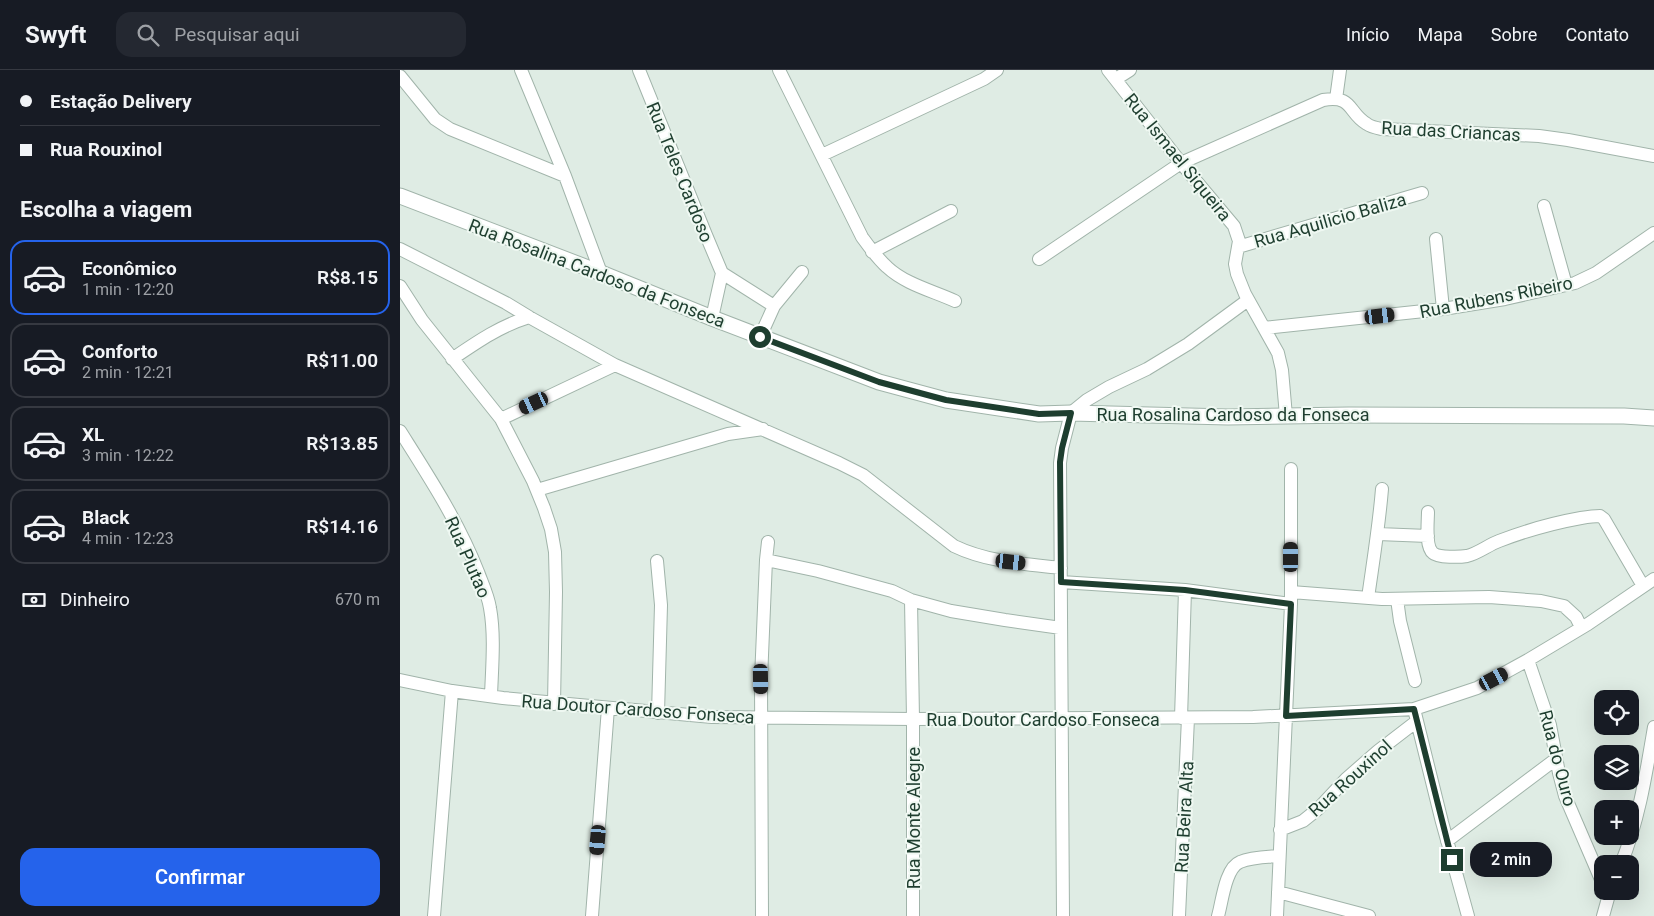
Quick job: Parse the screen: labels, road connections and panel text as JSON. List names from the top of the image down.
{
  "streets": {
    "street": [
      "Rua das Criancas",
      "Rua Ismael Siqueira",
      "Rua Teles Cardoso",
      "Rua Aquilicio Baliza",
      "Rua Rosalina Cardoso da Fonseca",
      "Rua Rubens Ribeiro",
      "Rua Plutao",
      "Rua Doutor Cardoso Fonseca",
      "Rua do Ouro",
      "Rua Rouxinol",
      "Rua Beira Alta",
      "Rua Monte Alegre"
    ]
  },
  "crossings": [
    ["Rua Ismael Siqueira", "Rua Aquilicio Baliza"],
    ["Rua Ismael Siqueira", "Rua Rosalina Cardoso da Fonseca"],
    ["Rua Ismael Siqueira", "Rua Rubens Ribeiro"],
    ["Rua Plutao", "Rua Doutor Cardoso Fonseca"],
    ["Rua Doutor Cardoso Fonseca", "Rua do Ouro"],
    ["Rua Doutor Cardoso Fonseca", "Rua Rouxinol"],
    ["Rua Doutor Cardoso Fonseca", "Rua Beira Alta"],
    ["Rua Doutor Cardoso Fonseca", "Rua Monte Alegre"]
  ],
  "page": {
    "header": "Swyft",
    "search": "Pesquisar aqui",
    "nav": [
      "Início",
      "Mapa",
      "Sobre",
      "Contato"
    ],
    "banner": ["Estação Delivery", "Rua Rouxinol"],
    "heading": "Escolha a viagem",
    "list": [
      {
        "name": "Econômico",
        "note": "1 min · 12:20",
        "value": "R$8.15"
      },
      {
        "name": "Conforto",
        "note": "2 min · 12:21",
        "value": "R$11.00"
      },
      {
        "name": "XL",
        "note": "3 min · 12:22",
        "value": "R$13.85"
      },
      {
        "name": "Black",
        "note": "4 min · 12:23",
        "value": "R$14.16"
      }
    ],
    "pay": ["Dinheiro", "670 m"],
    "map_buttons": ["+", "−"],
    "buttons": "Confirmar",
    "bubble": "2 min"
  }
}
